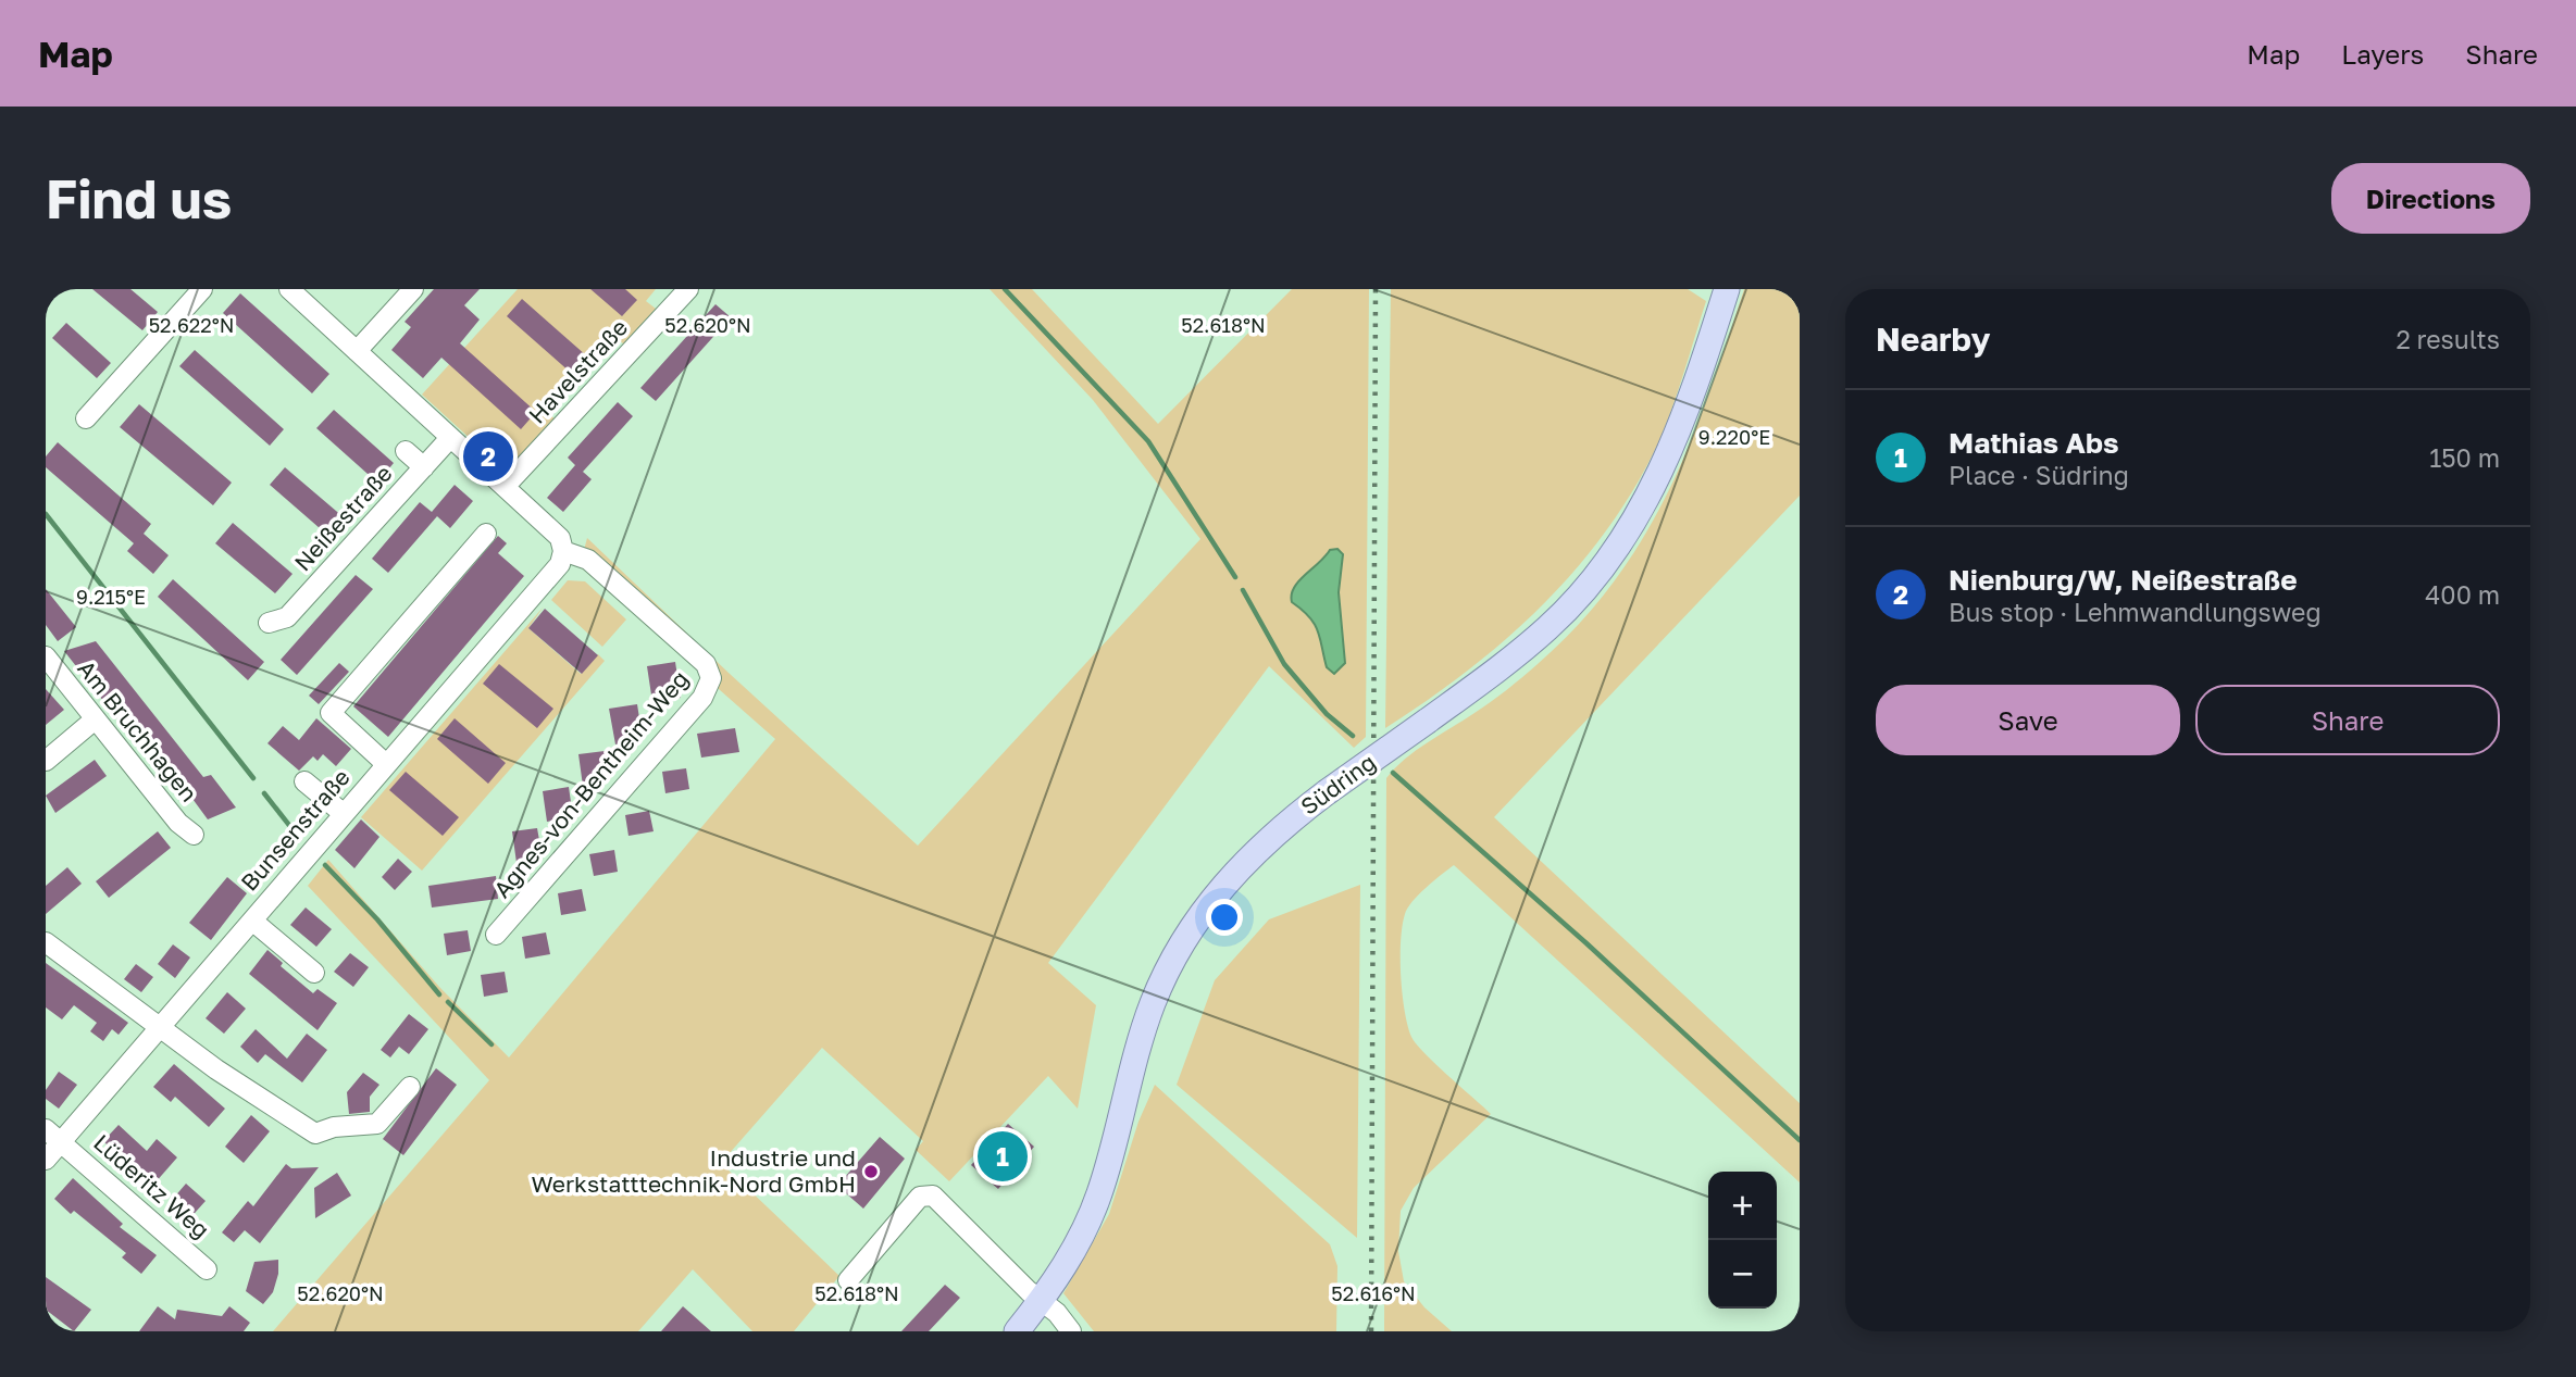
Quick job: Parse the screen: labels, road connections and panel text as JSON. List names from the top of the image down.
{
  "streets": {
    "main road": ["Südring"],
    "street": [
      "Havelstraße",
      "Neißestraße",
      "Am Bruchhagen",
      "Agnes-von-Bentheim-Weg",
      "Bunsenstraße",
      "Lüderitz Weg"
    ]
  },
  "crossings": [
    ["Agnes-von-Bentheim-Weg", "Bunsenstraße"],
    ["Bunsenstraße", "Lüderitz Weg"]
  ],
  "places": ["Industrie und Werkstatttechnik-Nord GmbH"],
  "page": {
    "header": "Map",
    "nav": ["Map", "Layers", "Share"],
    "buttons": [
      "Directions",
      ["Save", "Share"]
    ],
    "title": "Find us",
    "heading": ["Nearby", "2 results"],
    "list": [
      {
        "mark": "1",
        "name": "Mathias Abs",
        "note": "Place · Südring",
        "value": "150 m"
      },
      {
        "mark": "2",
        "name": "Nienburg/W, Neißestraße",
        "note": "Bus stop · Lehmwandlungsweg",
        "value": "400 m"
      }
    ],
    "pins": ["2", "1"],
    "map_buttons": ["+", "−"]
  },
  "coordinates": [
    "52.622°N",
    "52.620°N",
    "52.618°N",
    "9.220°E",
    "9.215°E",
    "52.616°N"
  ]
}
